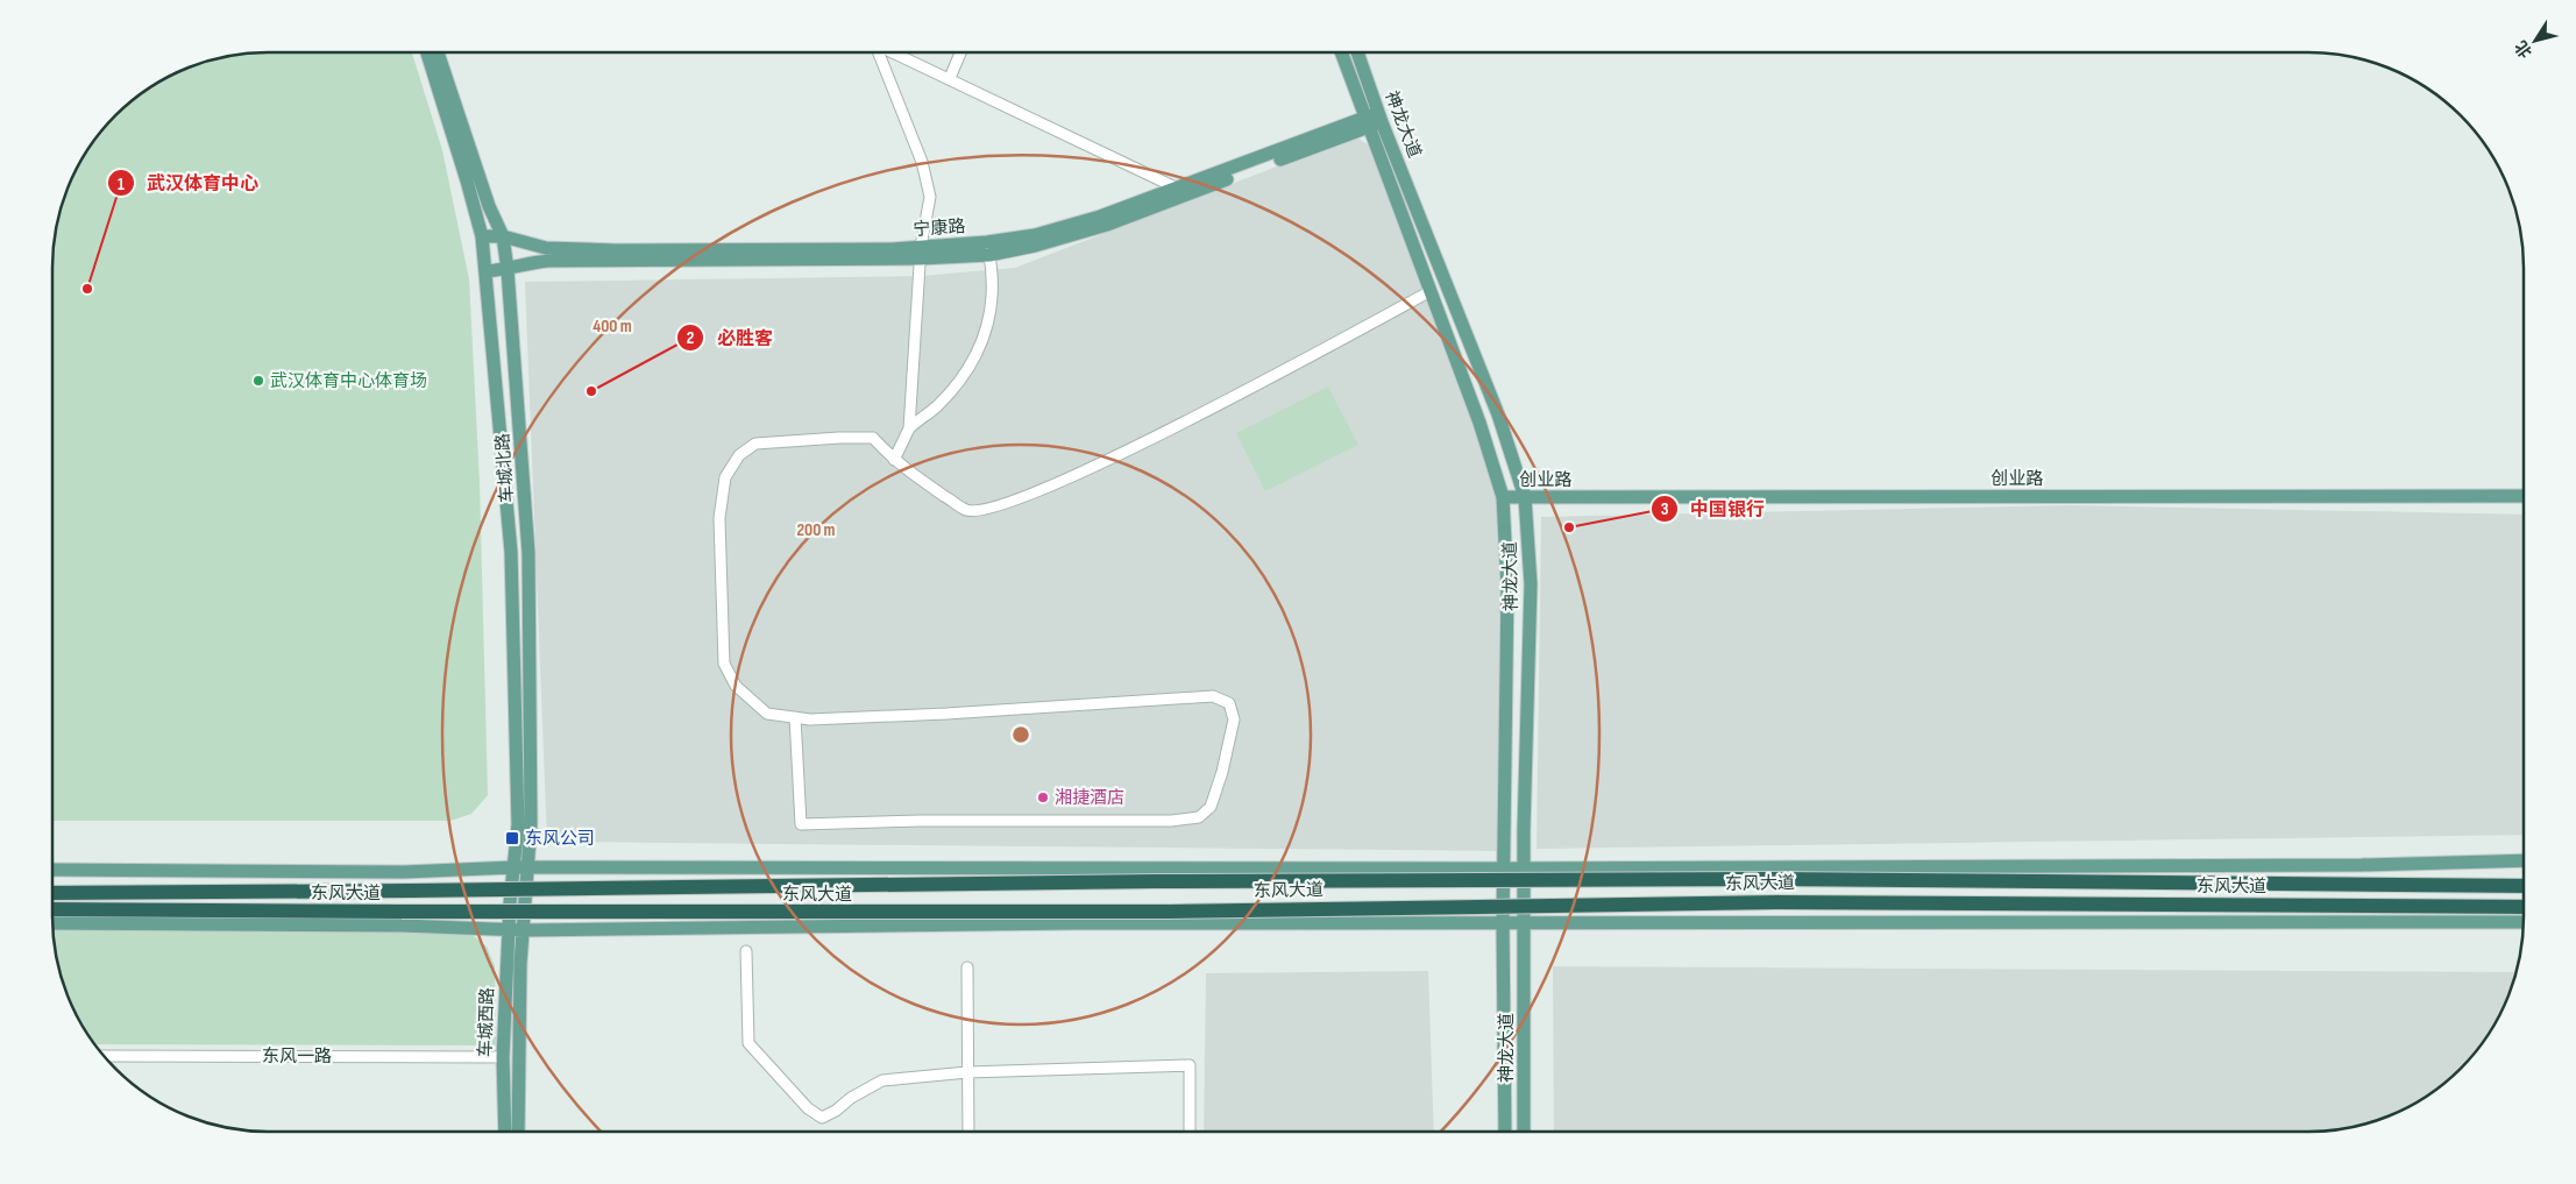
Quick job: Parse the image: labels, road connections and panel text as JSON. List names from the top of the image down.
{
  "streets": {
    "highway": ["东风大道"],
    "main road": [
      "神龙大道",
      "宁康路",
      "车城北路",
      "创业路",
      "车城西路"
    ],
    "street": ["东风一路"]
  },
  "crossings": [
    ["神龙大道", "宁康路"],
    ["神龙大道", "创业路"],
    ["宁康路", "车城北路"],
    ["车城北路", "车城西路"],
    ["车城西路", "东风一路"]
  ],
  "places": {
    "other": [
      "武汉体育中心",
      "武汉体育中心体育场",
      "必胜客",
      "中国银行",
      "湘捷酒店"
    ],
    "transit": ["东风公司"]
  },
  "north": "bottom left",
  "rings": ["400 m", "200 m"]
}
